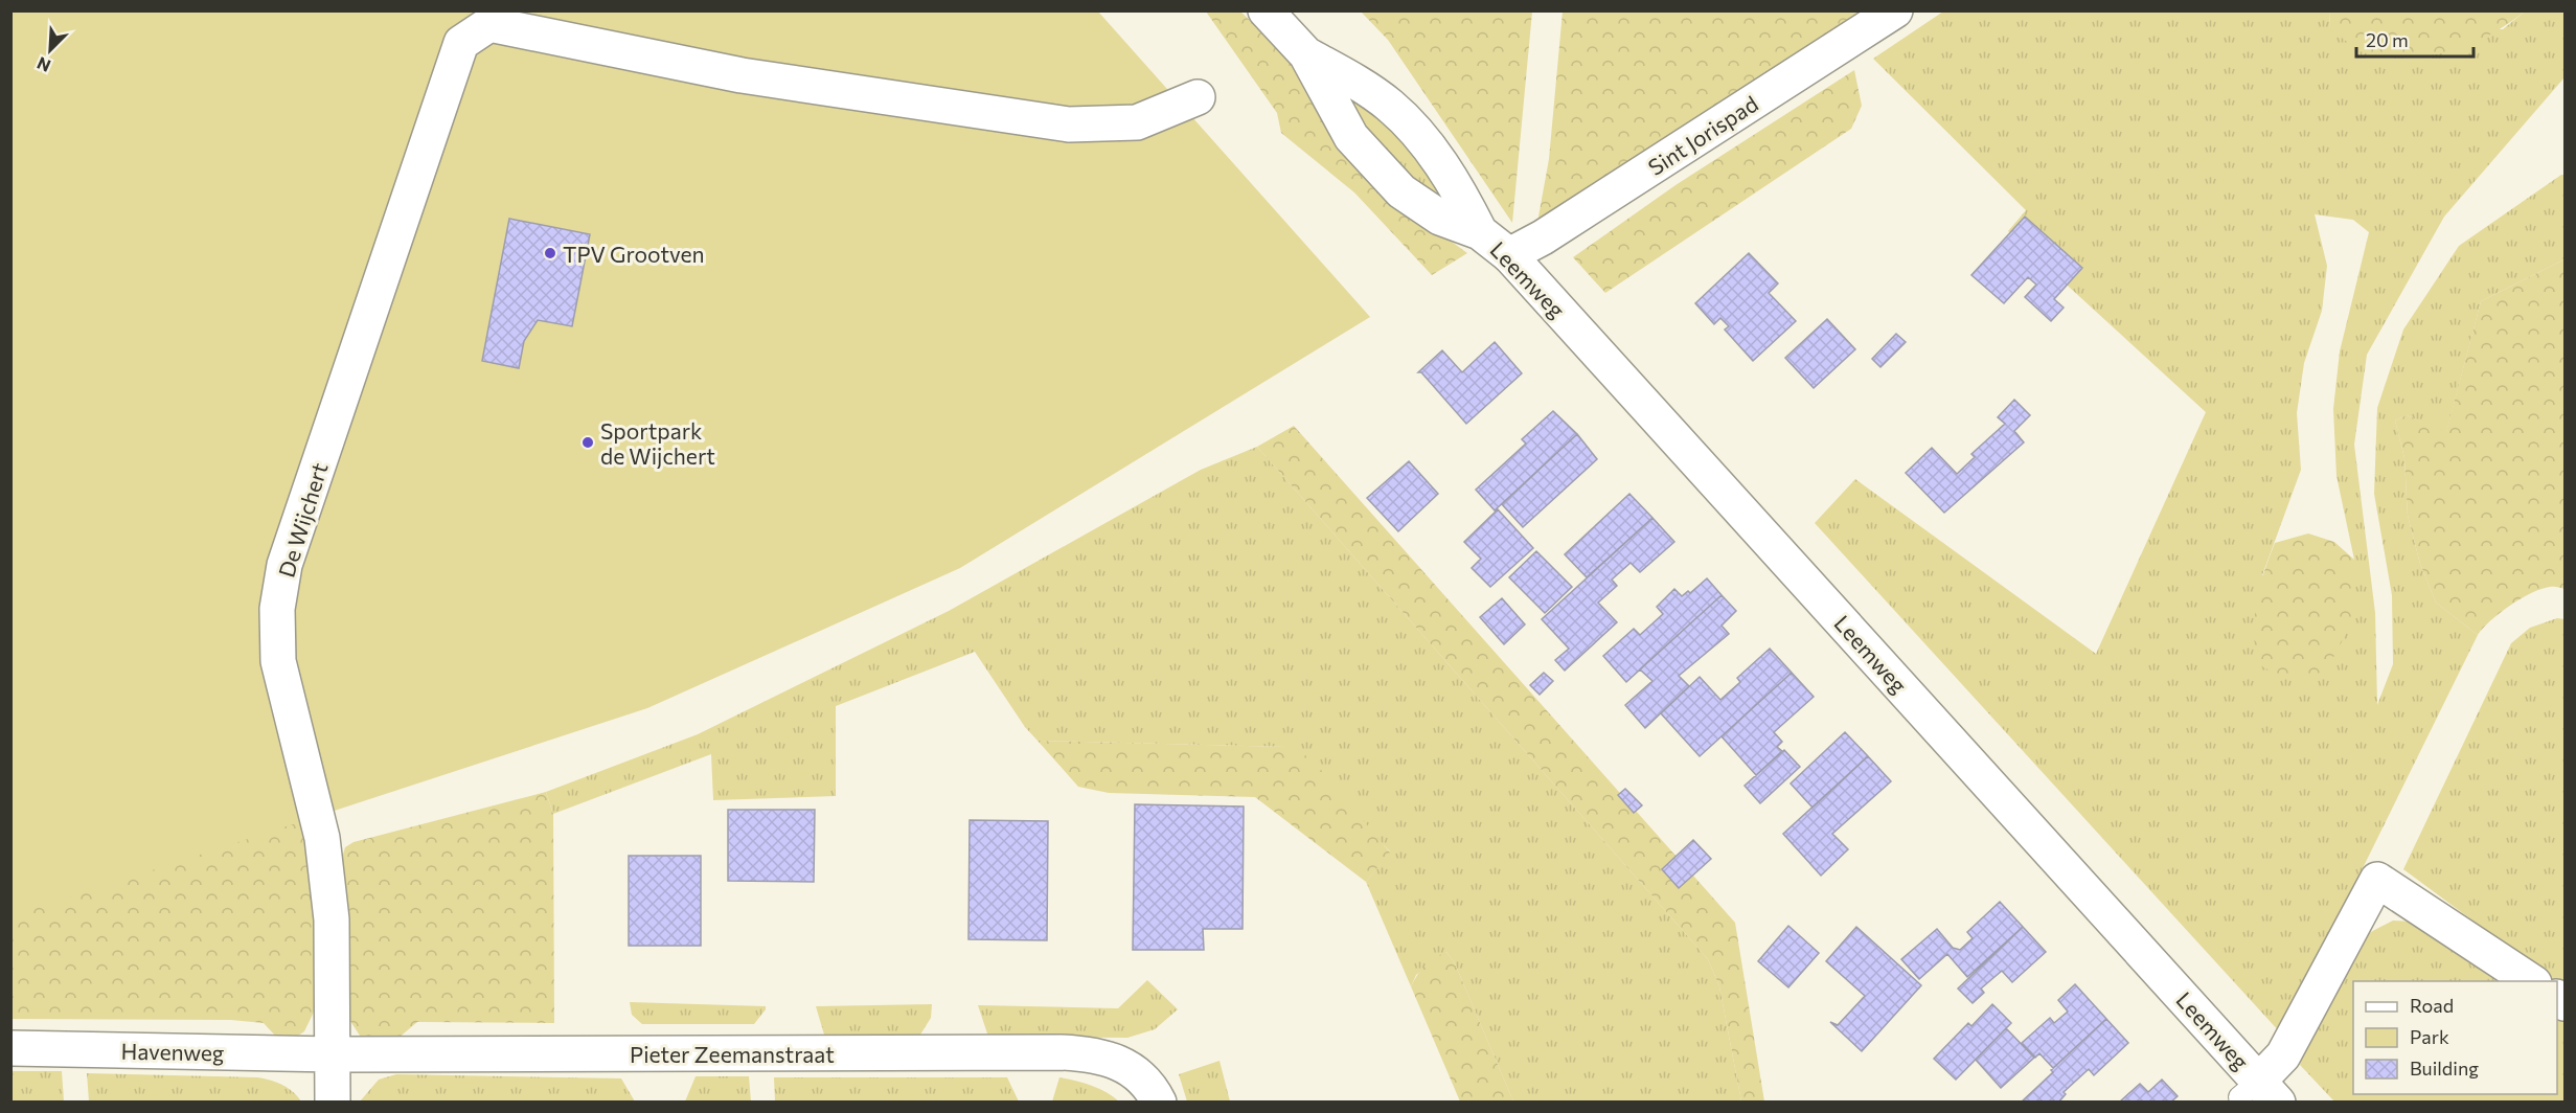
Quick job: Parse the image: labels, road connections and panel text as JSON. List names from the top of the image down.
{
  "streets": {
    "street": [
      "Sint Jorispad",
      "Leemweg",
      "De Wijchert",
      "Havenweg",
      "Pieter Zeemanstraat"
    ]
  },
  "crossings": [
    ["Sint Jorispad", "Leemweg"],
    ["De Wijchert", "Havenweg"],
    ["De Wijchert", "Pieter Zeemanstraat"],
    ["Havenweg", "Pieter Zeemanstraat"]
  ],
  "places": ["TPV Grootven", "Sportpark de Wijchert"],
  "legend": ["Road", "Park", "Building"],
  "scale_bar": "20 m",
  "north": "bottom left"
}
